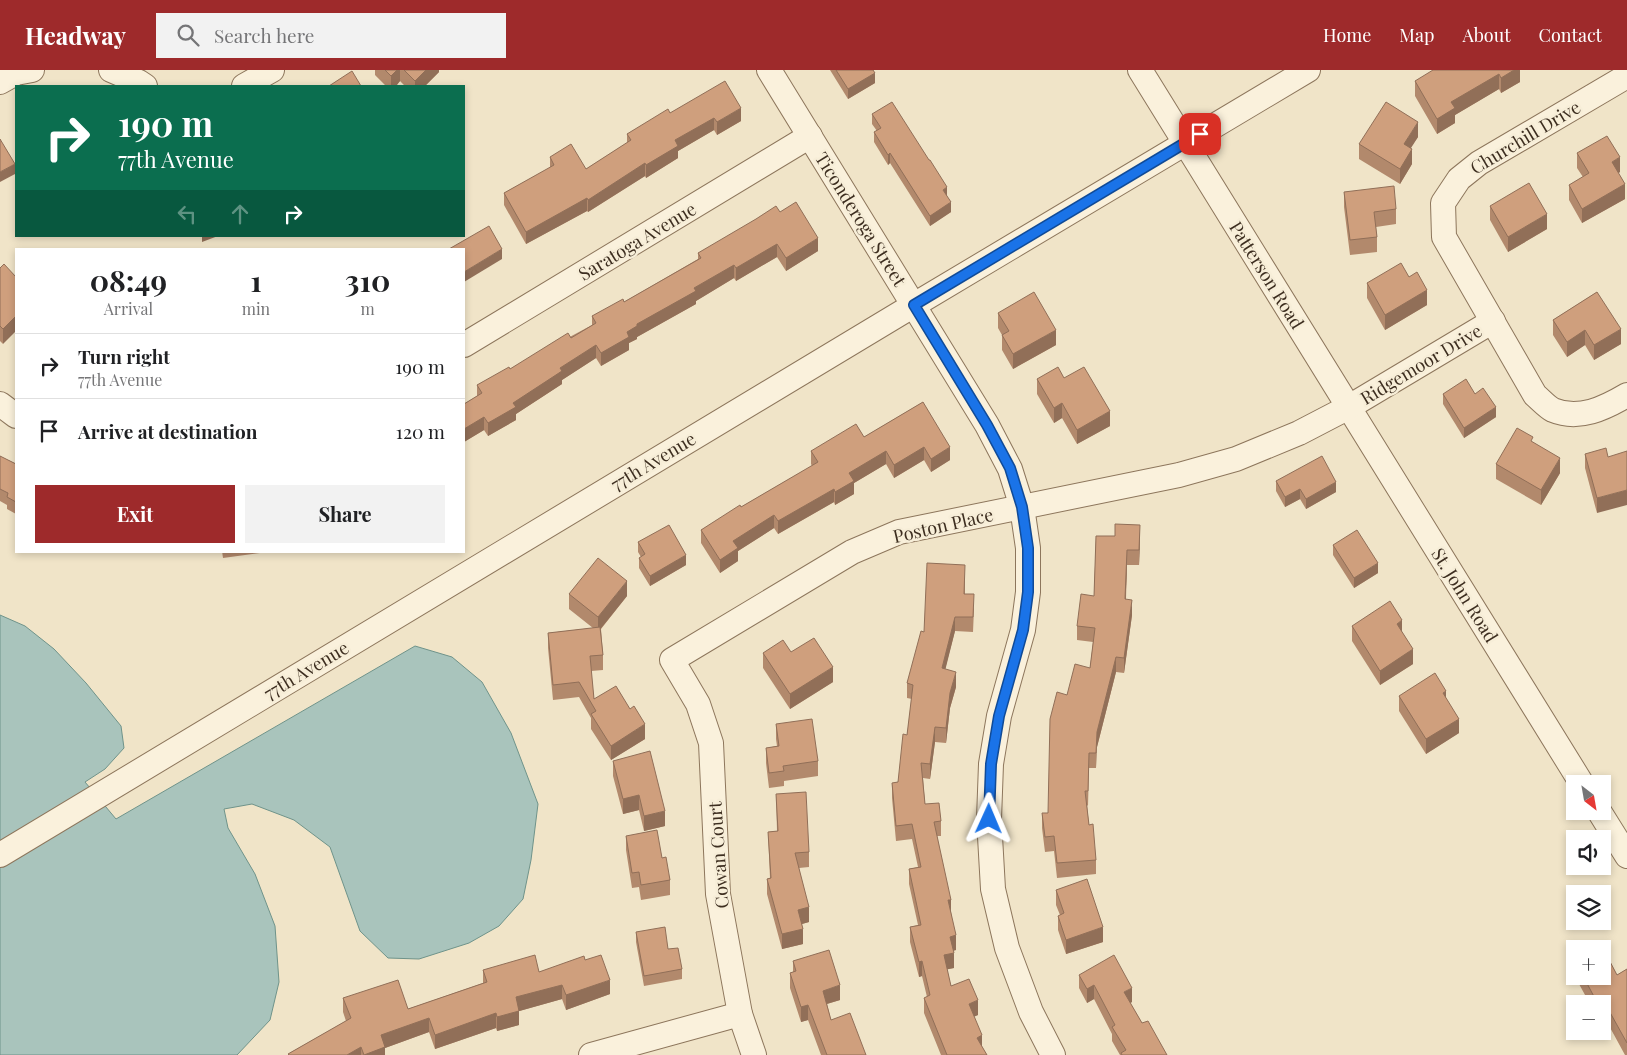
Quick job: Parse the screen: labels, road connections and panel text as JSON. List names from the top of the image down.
{
  "streets": {
    "street": [
      "Churchill Drive",
      "Ticonderoga Street",
      "Saratoga Avenue",
      "Patterson Road",
      "Ridgemoor Drive",
      "77th Avenue",
      "Poston Place",
      "St. John Road",
      "Cowan Court"
    ]
  },
  "crossings": [
    ["Churchill Drive", "Ridgemoor Drive"],
    ["Ticonderoga Street", "Saratoga Avenue"],
    ["Ticonderoga Street", "77th Avenue"],
    ["Ticonderoga Street", "Poston Place"],
    ["Patterson Road", "Ridgemoor Drive"],
    ["Patterson Road", "77th Avenue"],
    ["Patterson Road", "Poston Place"],
    ["Patterson Road", "St. John Road"],
    ["Ridgemoor Drive", "Poston Place"],
    ["Ridgemoor Drive", "St. John Road"],
    ["Poston Place", "St. John Road"],
    ["Poston Place", "Cowan Court"]
  ],
  "north": "bottom right",
  "page": {
    "header": "Headway",
    "search": "Search here",
    "nav": [
      "Home",
      "Map",
      "About",
      "Contact"
    ],
    "turn": ["190 m", "77th Avenue"],
    "eta": [
      "08:49",
      "Arrival",
      "1",
      "min",
      "310",
      "m"
    ],
    "list": [
      {
        "name": "Turn right",
        "note": "77th Avenue",
        "value": "190 m"
      },
      {
        "name": "Arrive at destination",
        "value": "120 m"
      }
    ],
    "buttons": ["Exit", "Share"],
    "map_buttons": ["+", "−"]
  }
}
